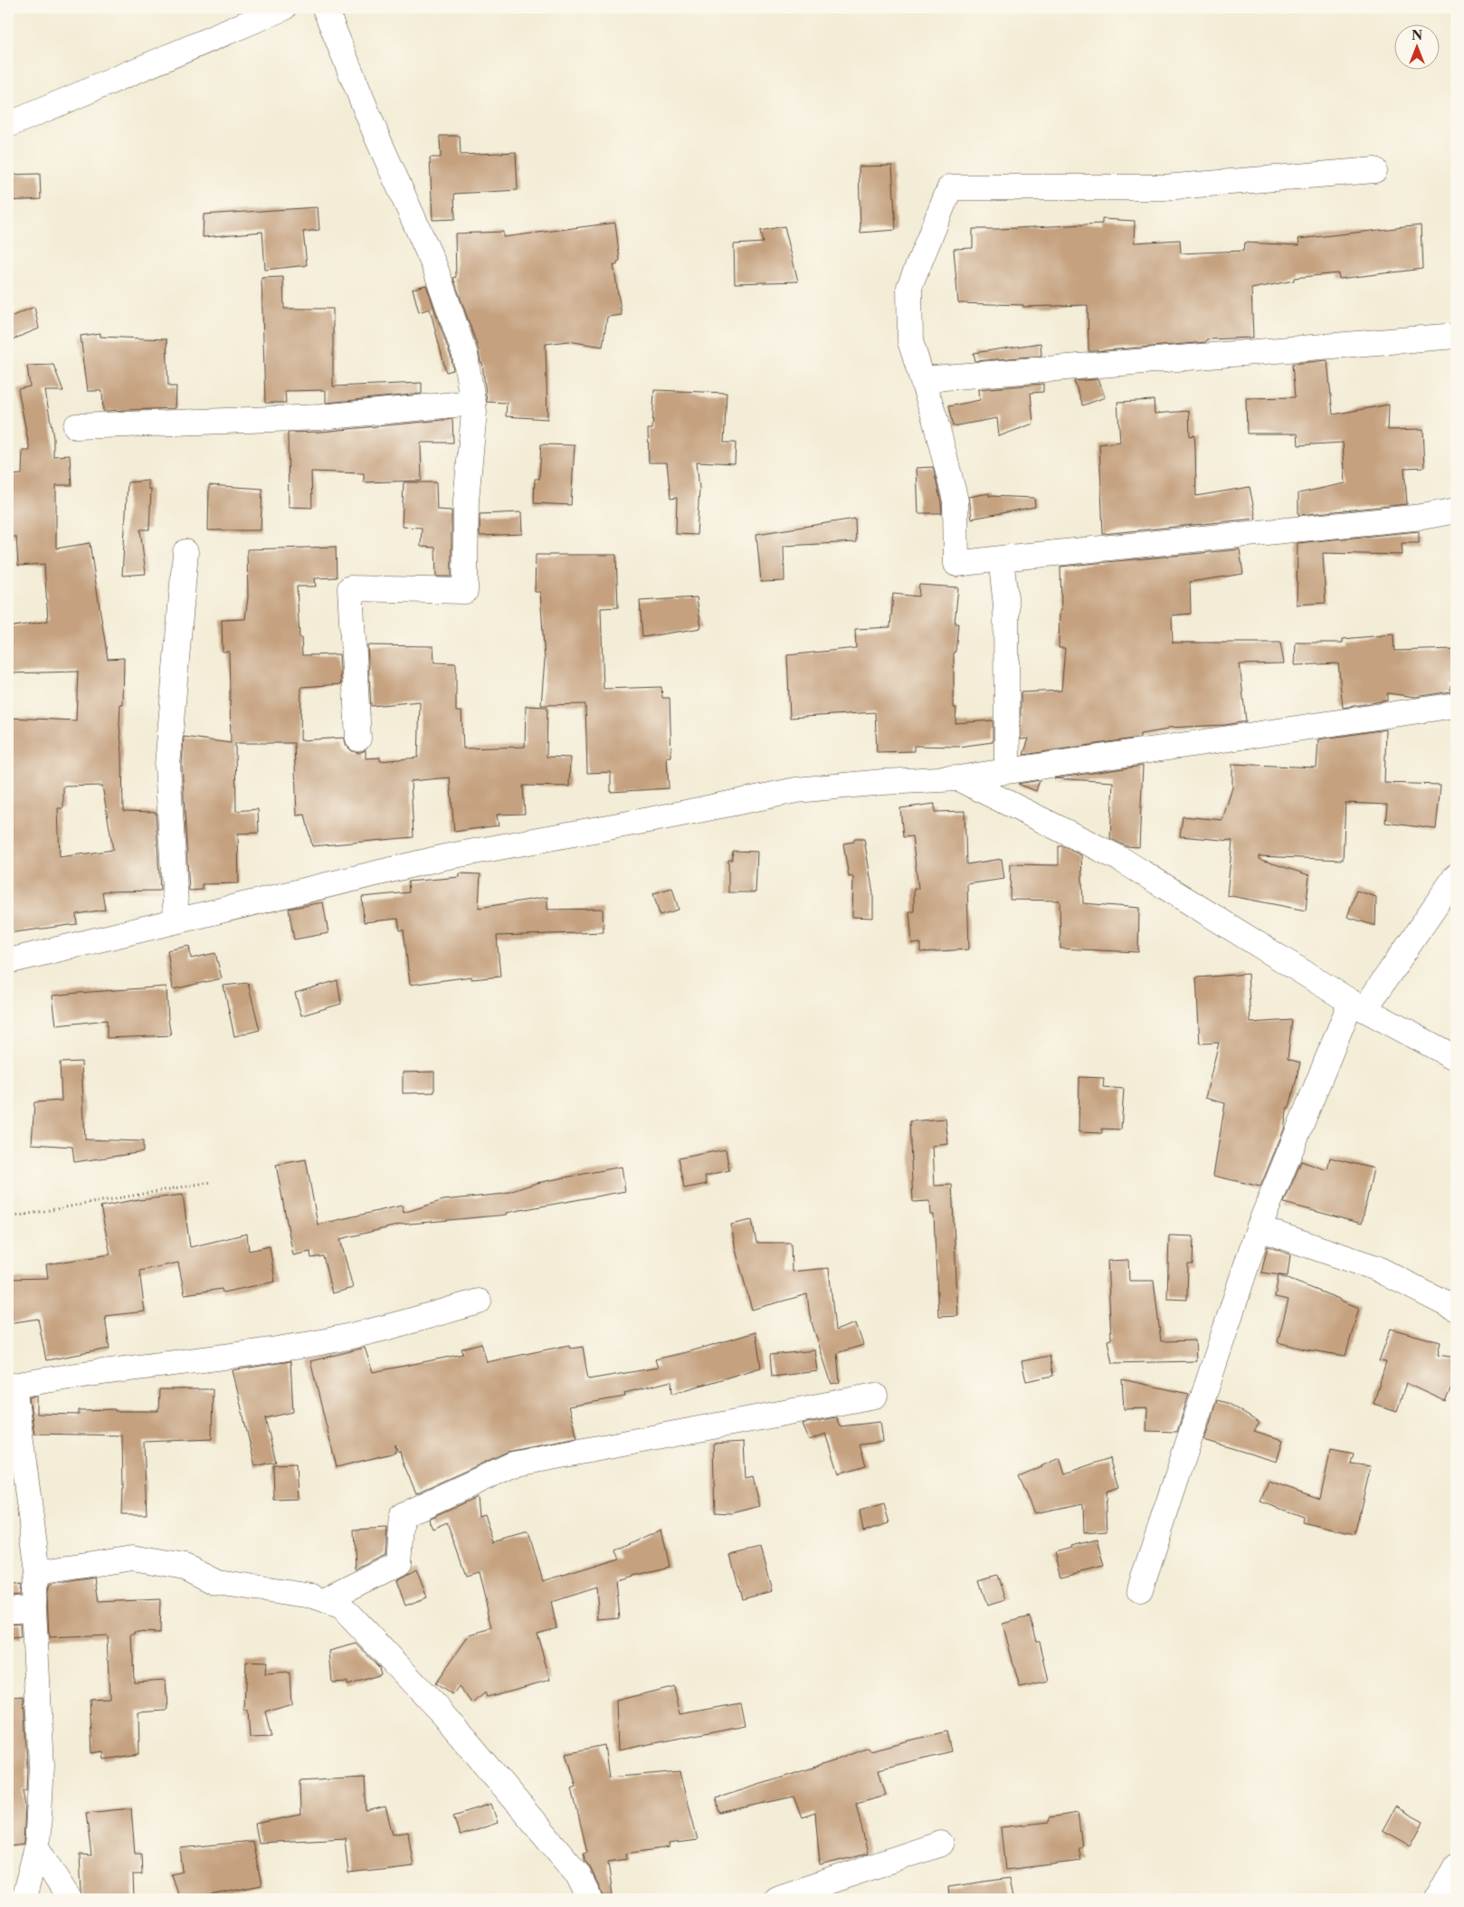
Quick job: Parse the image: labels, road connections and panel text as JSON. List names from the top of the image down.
{
  "north": "top"
}
